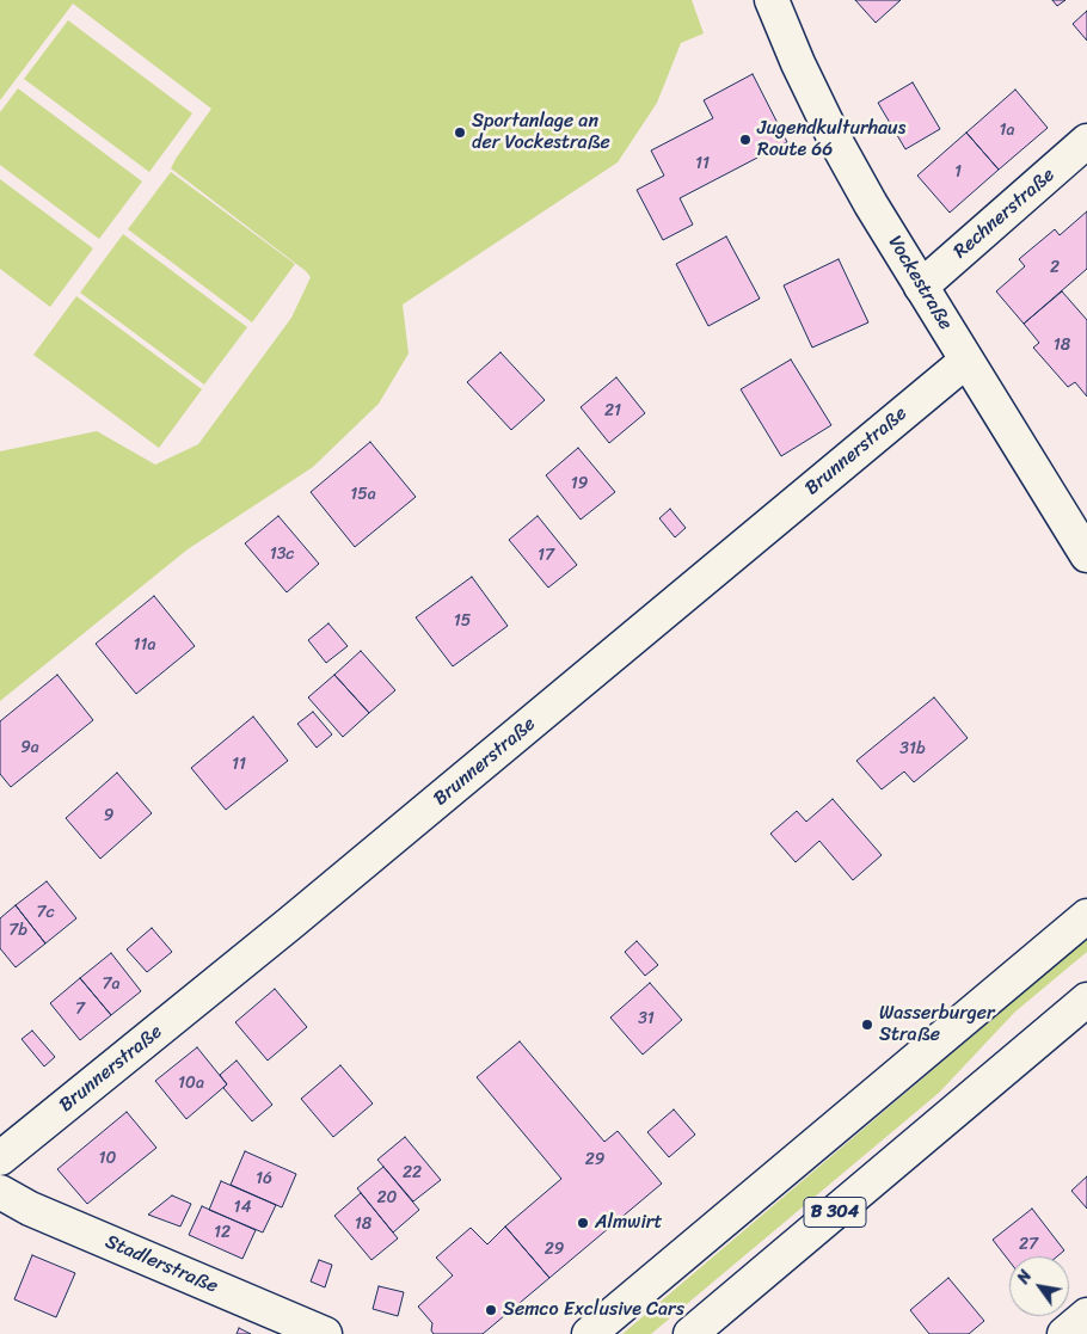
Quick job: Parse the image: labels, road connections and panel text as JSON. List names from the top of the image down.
{
  "streets": {
    "street": [
      "Rechnerstraße",
      "Vockestraße",
      "Brunnerstraße",
      "B 304",
      "Stadlerstraße"
    ]
  },
  "crossings": [
    ["Rechnerstraße", "Vockestraße"],
    ["Vockestraße", "Brunnerstraße"]
  ],
  "places": [
    "Sportanlage an der Vockestraße",
    "Jugendkulturhaus Route 66",
    "Wasserburger Straße",
    "Almwirt",
    "Semco Exclusive Cars"
  ],
  "house_numbers": [
    "1a",
    "11",
    "1",
    "2",
    "18",
    "21",
    "19",
    "15a",
    "13c",
    "17",
    "15",
    "11a",
    "9a",
    "31b",
    "11",
    "9",
    "7c",
    "7b",
    "7a",
    "7",
    "31",
    "10a",
    "10",
    "29",
    "22",
    "16",
    "20",
    "14",
    "18",
    "12",
    "27",
    "29"
  ],
  "north": "top left"
}
